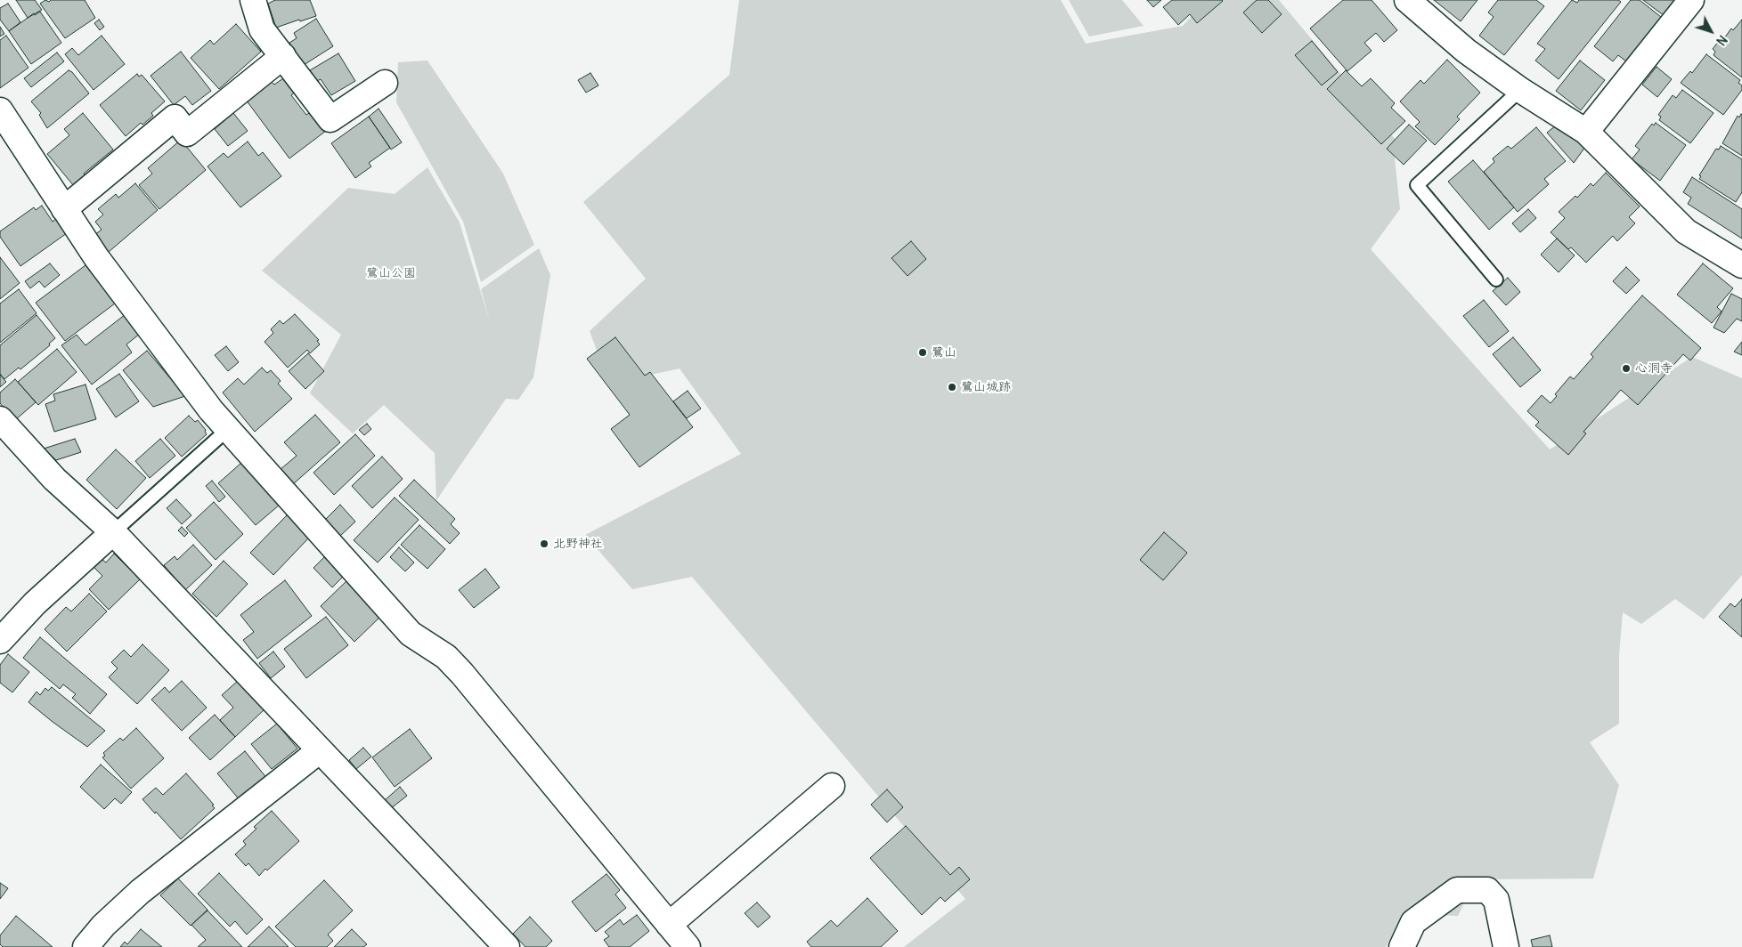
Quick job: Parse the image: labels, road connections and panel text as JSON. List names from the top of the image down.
{
  "parks": ["鷺山公園"],
  "places": [
    "鷺山",
    "心洞寺",
    "鷺山城跡",
    "北野神社"
  ],
  "north": "bottom right"
}
